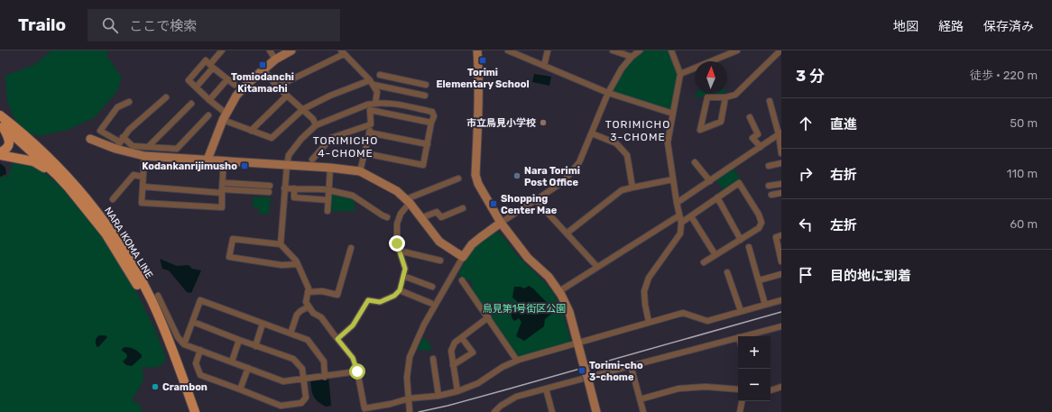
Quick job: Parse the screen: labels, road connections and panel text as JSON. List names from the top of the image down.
{
  "streets": {
    "main road": ["NARA IKOMA LINE"]
  },
  "districts": ["TORIMICHO 3-CHOME", "TORIMICHO 4-CHOME"],
  "parks": ["鳥見第1号街区公園"],
  "places": {
    "transit": [
      "Torimi Elementary School",
      "Tomiodanchi Kitamachi",
      "Kodankanrijimusho",
      "Shopping Center Mae",
      "Torimi-cho 3-chome"
    ],
    "other": ["市立鳥見小学校", "Nara Torimi Post Office", "Crambon"]
  },
  "north": "top",
  "page": {
    "header": "Trailo",
    "search": "ここで検索",
    "nav": ["地図", "経路", "保存済み"],
    "heading": ["3 分", "徒歩 · 220 m"],
    "list": [
      ["直進", "50 m"],
      ["右折", "110 m"],
      ["左折", "60 m"],
      "目的地に到着"
    ],
    "map_buttons": ["+", "−"]
  }
}
